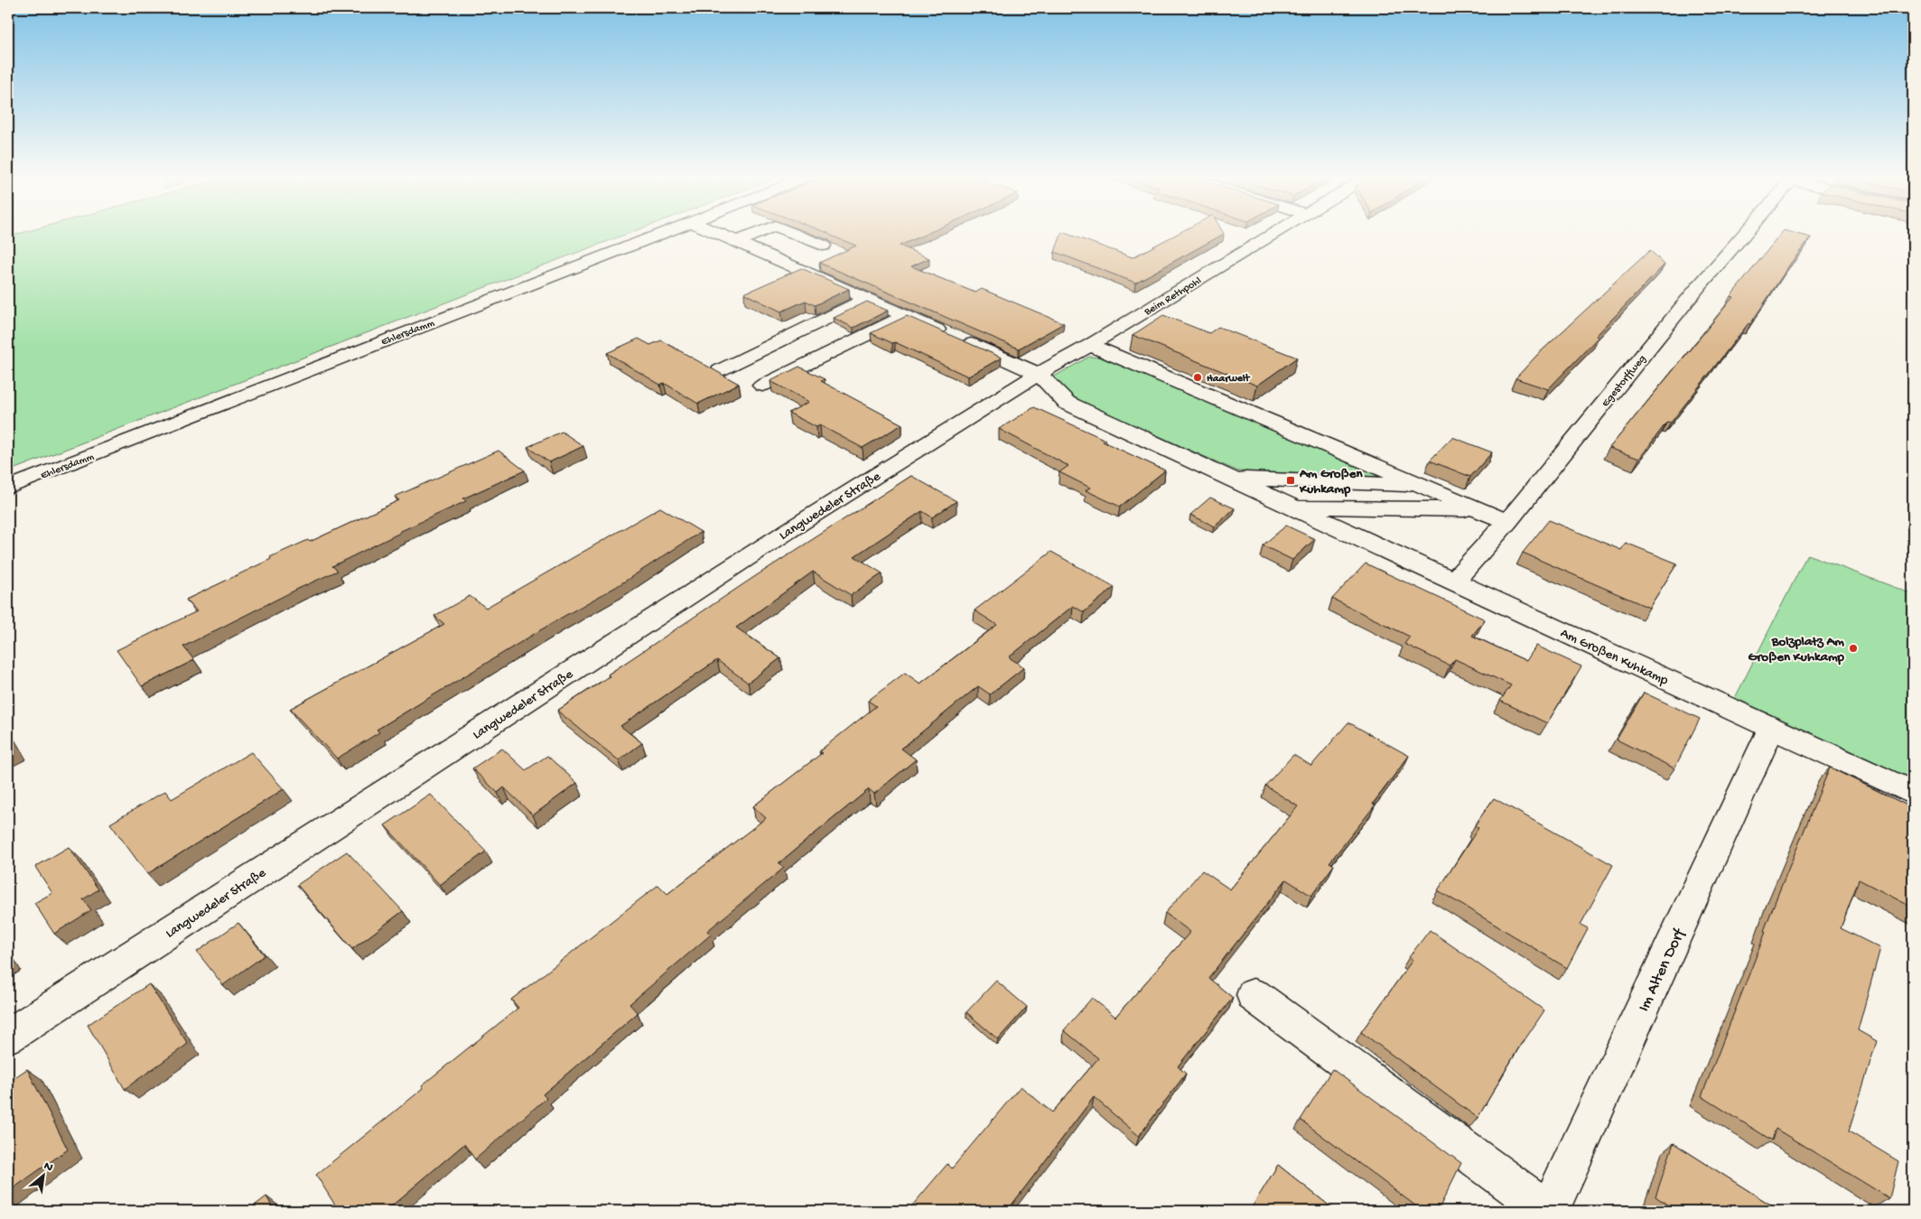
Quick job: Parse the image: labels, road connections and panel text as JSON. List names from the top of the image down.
{
  "streets": {
    "street": [
      "Beim Rethpohl",
      "Ehlersdamm",
      "Egestorffweg",
      "Langwedeler Straße",
      "Am Großen Kuhkamp",
      "Im Alten Dorf"
    ]
  },
  "crossings": [
    ["Beim Rethpohl", "Langwedeler Straße"],
    ["Beim Rethpohl", "Am Großen Kuhkamp"],
    ["Egestorffweg", "Am Großen Kuhkamp"],
    ["Langwedeler Straße", "Am Großen Kuhkamp"],
    ["Am Großen Kuhkamp", "Im Alten Dorf"]
  ],
  "places": {
    "other": ["Haarwelt", "Bolzplatz Am Großen Kuhkamp"],
    "transit": ["Am Großen Kuhkamp"]
  },
  "north": "top right"
}
